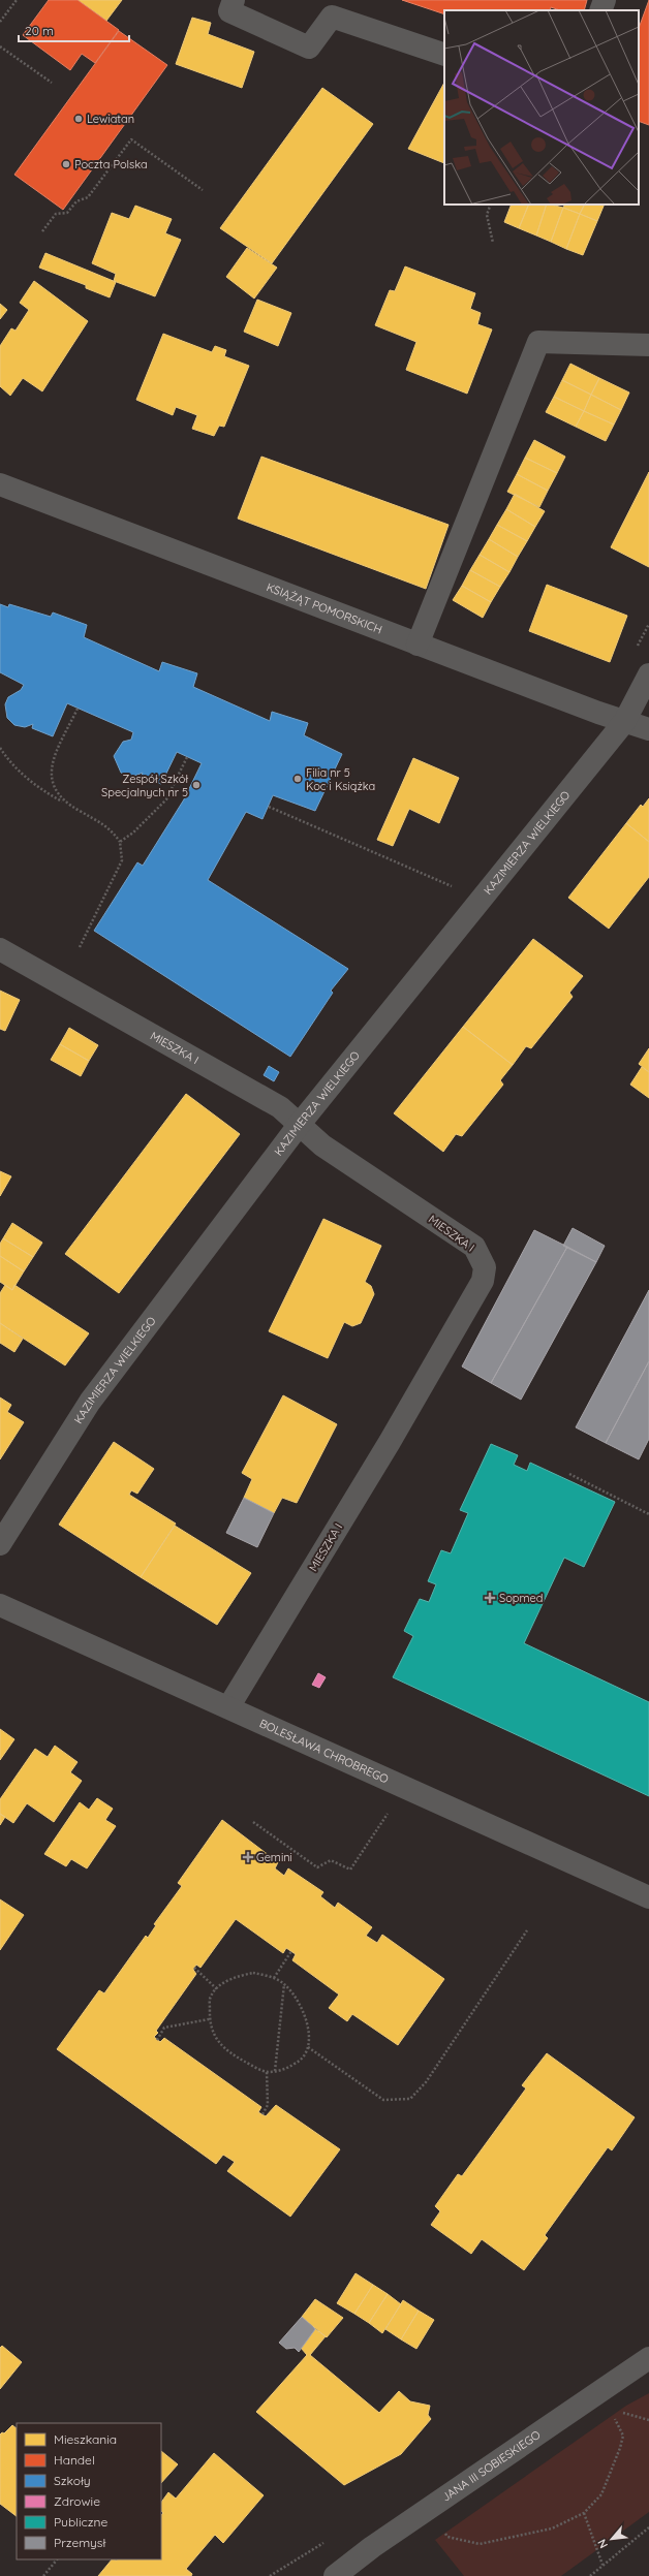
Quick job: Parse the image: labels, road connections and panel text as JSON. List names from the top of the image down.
{
  "streets": {
    "street": [
      "KSIĄŻĄT POMORSKICH",
      "KAZIMIERZA WIELKIEGO",
      "MIESZKA I",
      "BOLESŁAWA CHROBREGO",
      "JANA III SOBIESKIEGO"
    ]
  },
  "crossings": [
    ["KSIĄŻĄT POMORSKICH", "KAZIMIERZA WIELKIEGO"],
    ["KAZIMIERZA WIELKIEGO", "MIESZKA I"],
    ["MIESZKA I", "BOLESŁAWA CHROBREGO"]
  ],
  "places": {
    "other": [
      "Lewiatan",
      "Poczta Polska",
      "Filia nr 5 Koc i Książka",
      "Zespół Szkół Specjalnych nr 5"
    ],
    "health": ["Sopmed", "Gemini"]
  },
  "legend": [
    "Mieszkania",
    "Handel",
    "Szkoły",
    "Zdrowie",
    "Publiczne",
    "Przemysł"
  ],
  "scale_bar": "20 m",
  "north": "bottom left"
}
